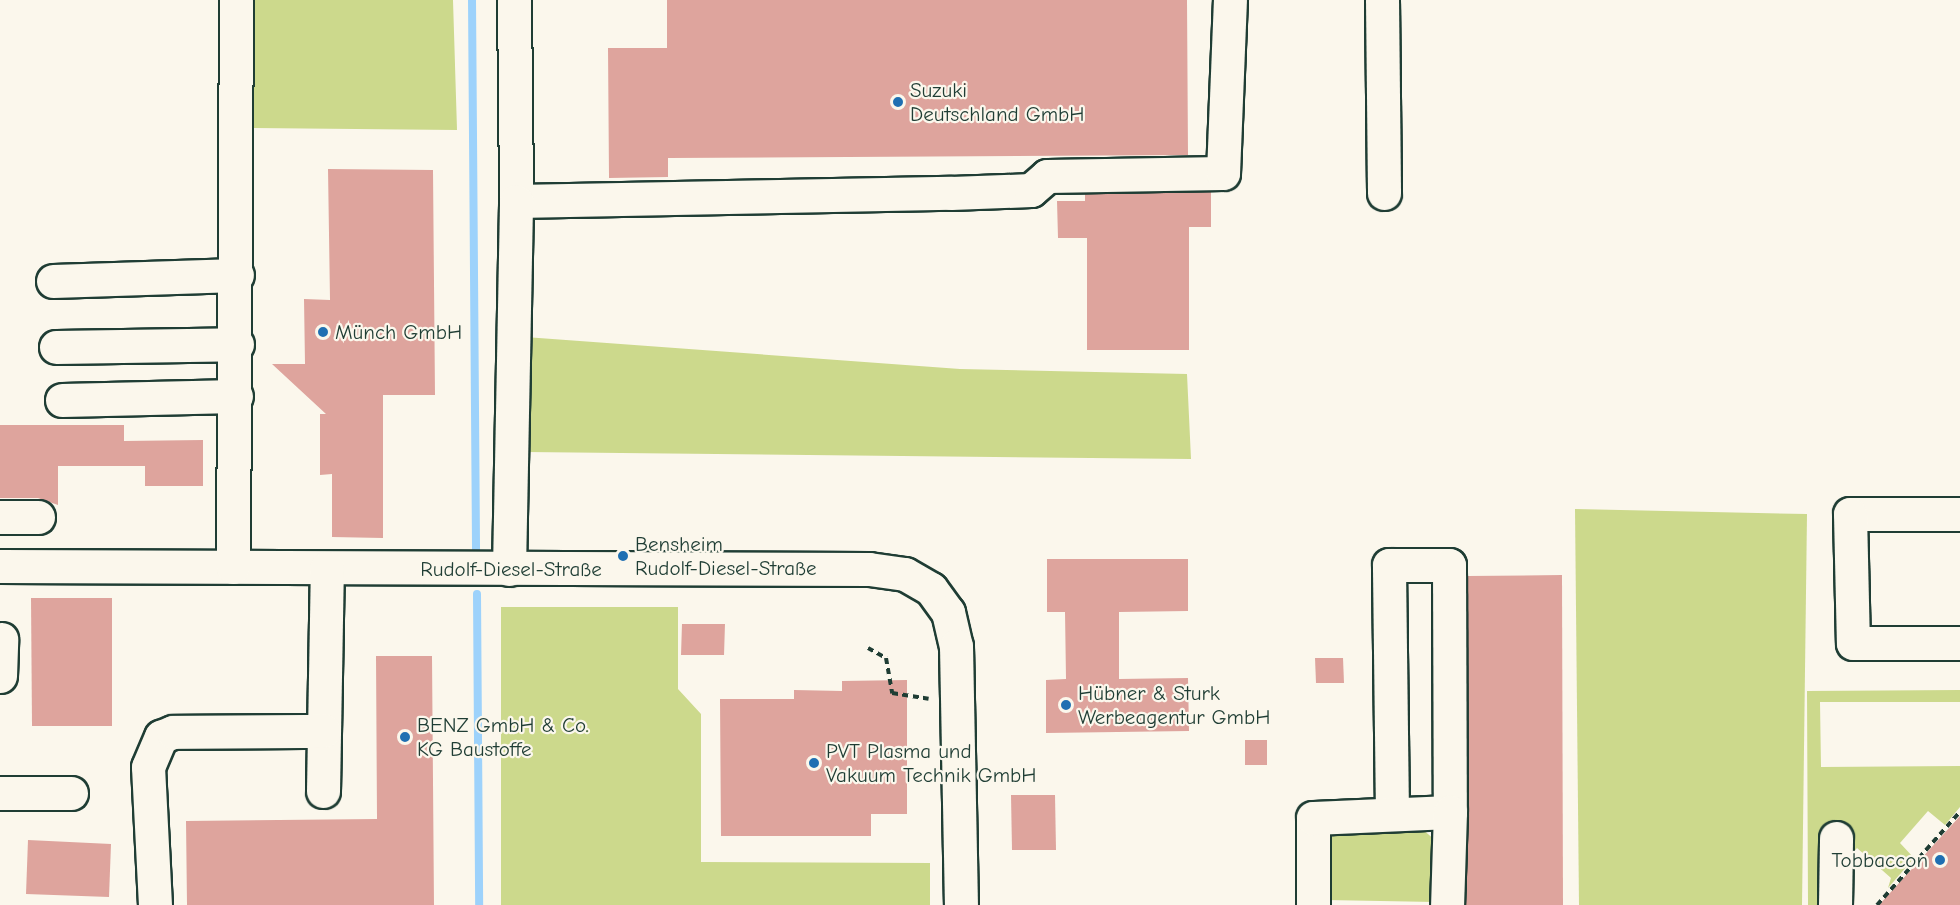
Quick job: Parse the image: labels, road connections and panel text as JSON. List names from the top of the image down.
{
  "streets": {
    "street": ["Rudolf-Diesel-Straße"]
  },
  "places": [
    "Suzuki Deutschland GmbH",
    "Münch GmbH",
    "Bensheim Rudolf-Diesel-Straße",
    "Hübner & Sturk Werbeagentur GmbH",
    "BENZ GmbH & Co. KG Baustoffe",
    "PVT Plasma und Vakuum Technik GmbH",
    "Tobbaccon"
  ]
}
